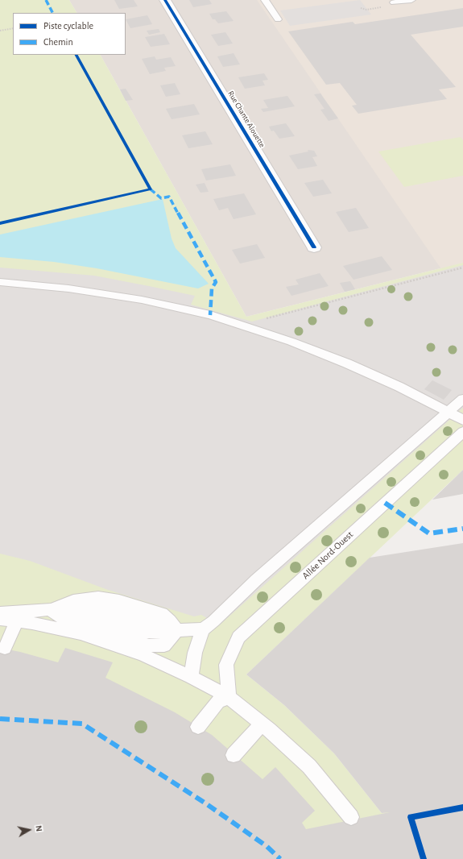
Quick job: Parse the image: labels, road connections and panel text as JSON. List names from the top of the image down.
{
  "streets": {
    "street": ["Rue Chante Alouette"],
    "lane": ["Allée Nord-Ouest"]
  },
  "legend": ["Piste cyclable", "Chemin"],
  "north": "right"
}
